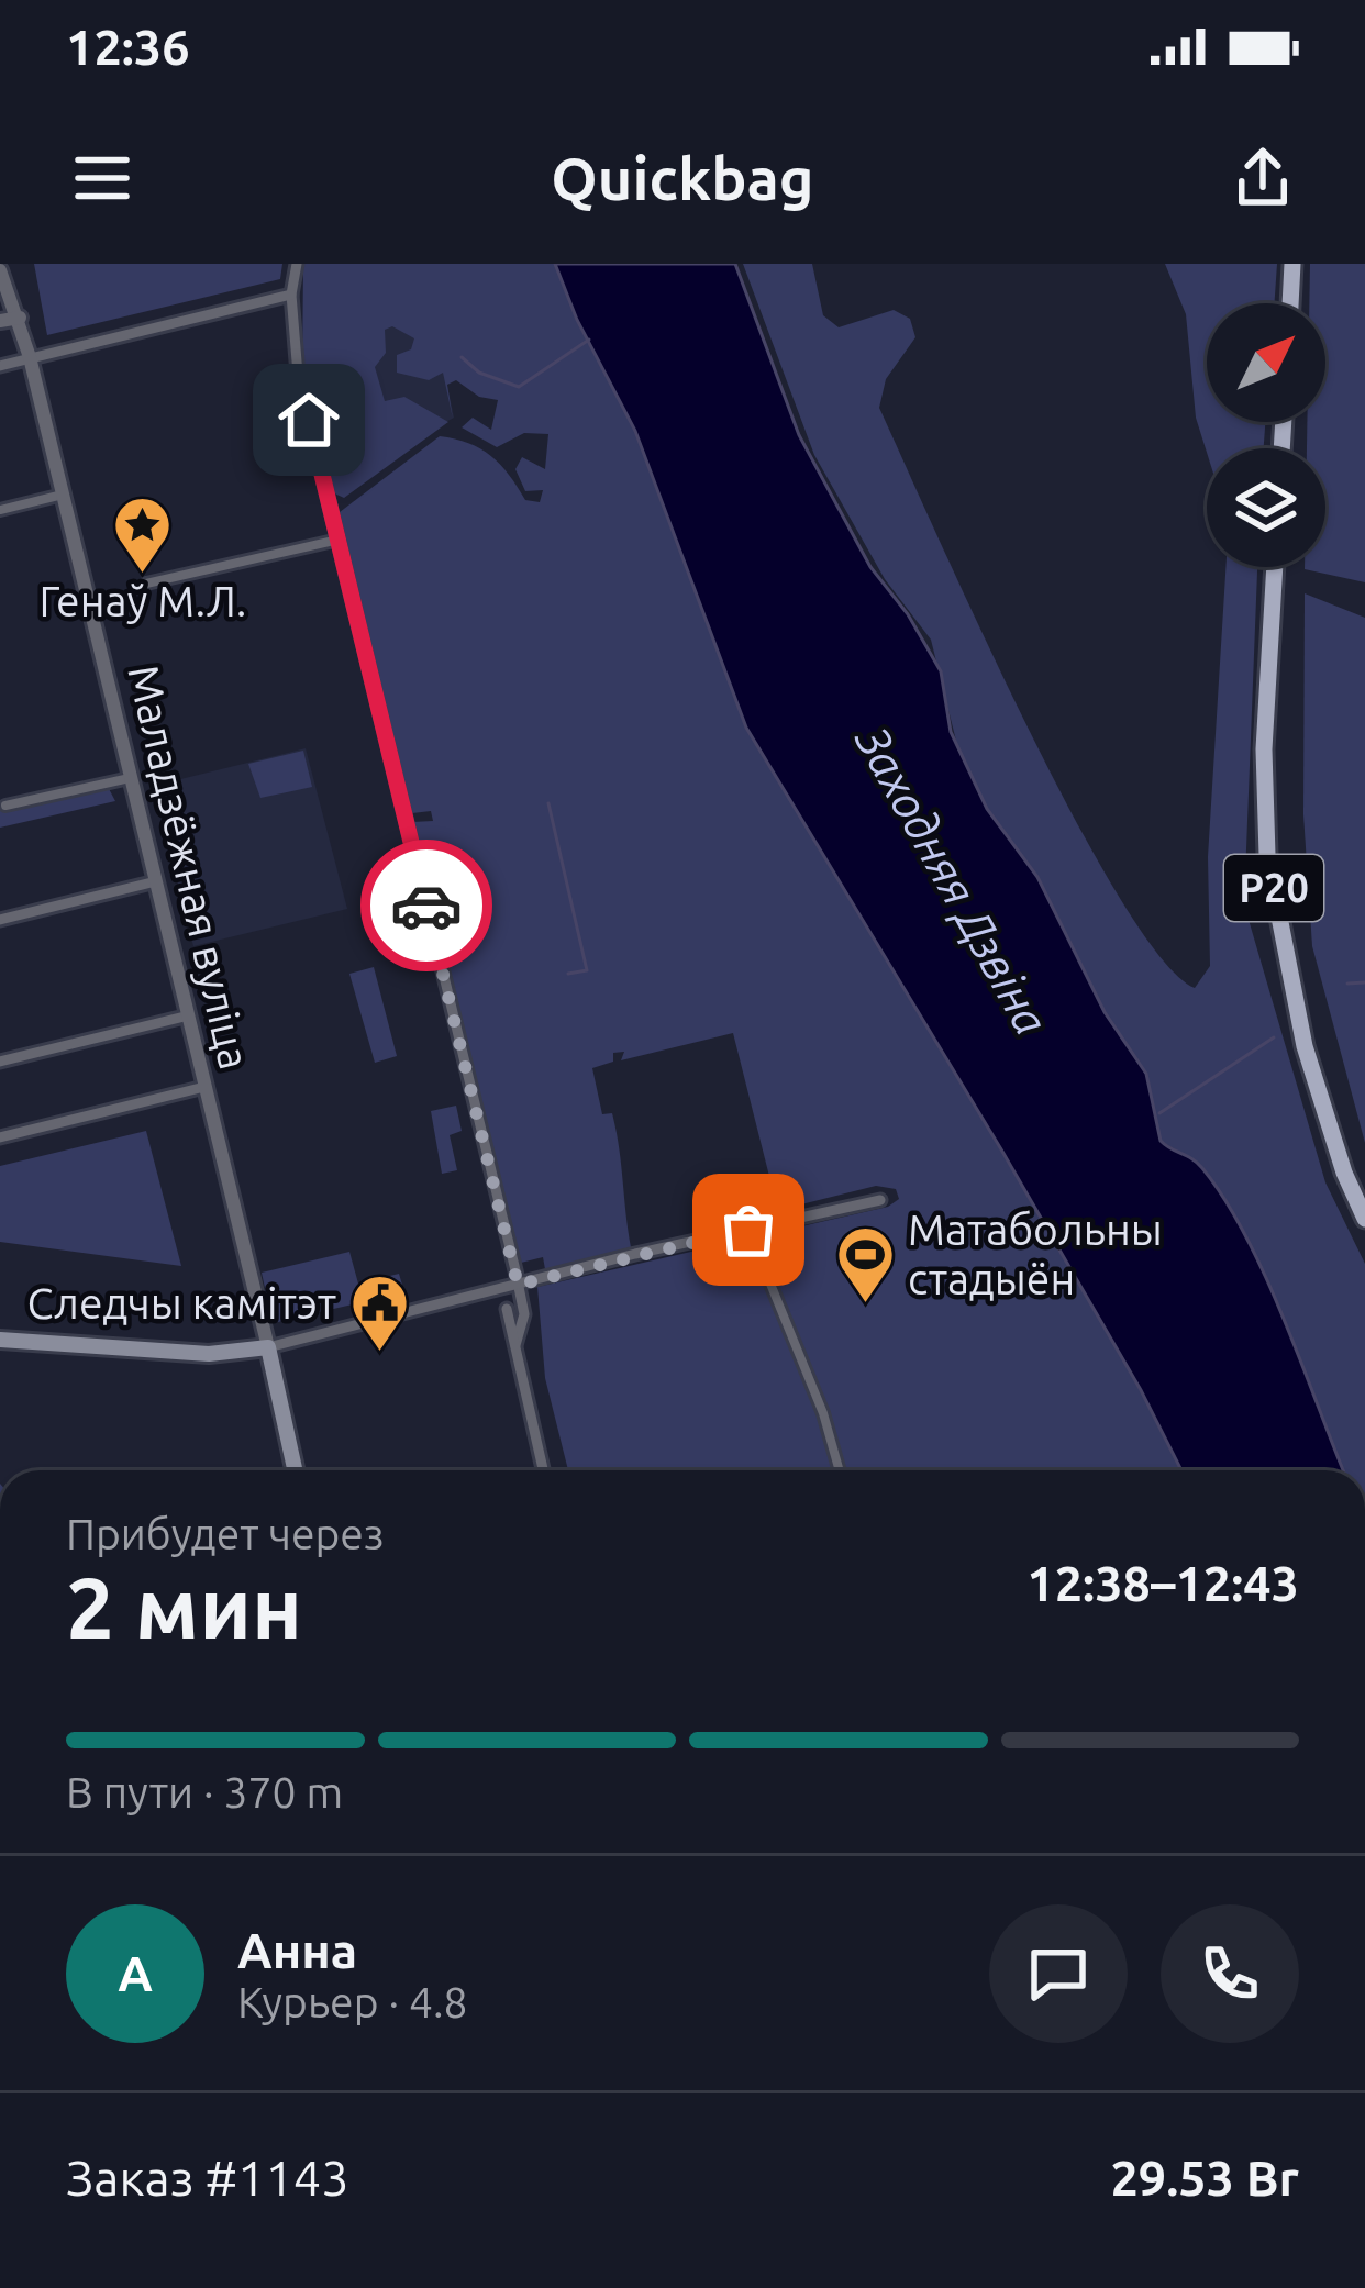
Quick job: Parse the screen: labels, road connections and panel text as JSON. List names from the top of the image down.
{
  "streets": {
    "main road": ["Маладзёжная вуліца", "Р20"]
  },
  "water": ["Заходняя Дзвіна"],
  "places": {
    "place": ["Генаў М.Л."],
    "sports": ["Матабольны стадыён"],
    "public building": ["Следчы камітэт"]
  },
  "north": "top right",
  "page": {
    "status": "12:36",
    "header": "Quickbag",
    "heading": ["2 мин", "Прибудет через", "12:38–12:43"],
    "panel": [
      "Анна",
      "Курьер · 4.8",
      "Заказ #1143",
      "29.53 Br"
    ],
    "bar": "В пути · 370 m",
    "round": "А"
  }
}
